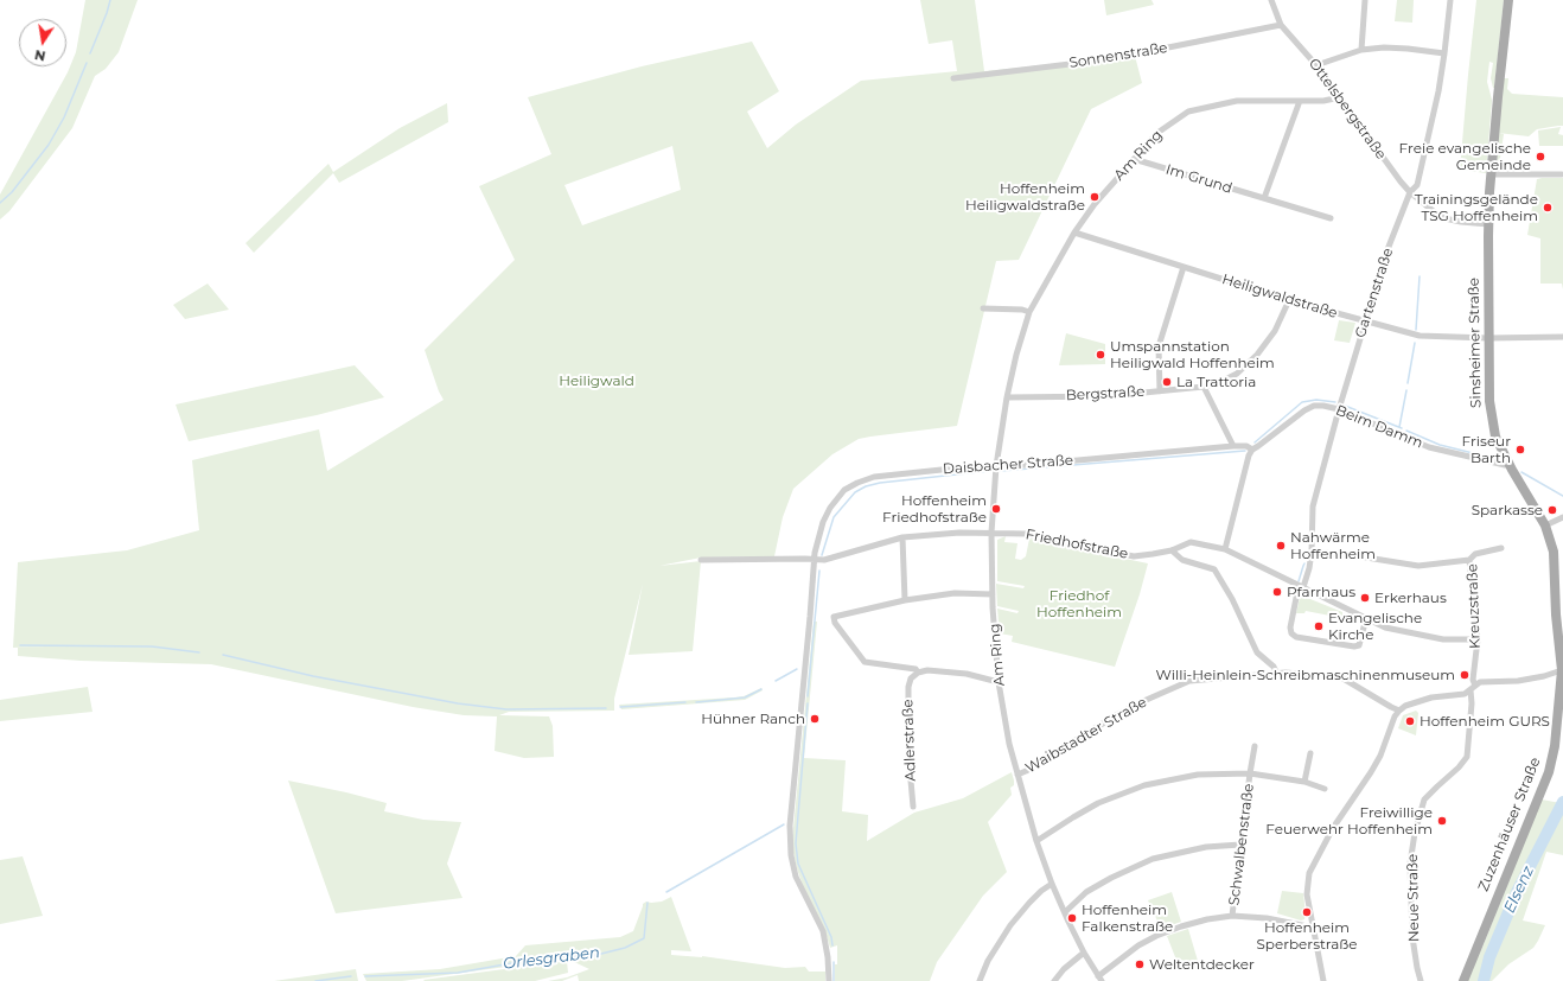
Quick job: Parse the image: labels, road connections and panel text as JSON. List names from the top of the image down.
{
  "streets": {
    "main road": ["Sinsheimer Straße", "Zuzenhäuser Straße"],
    "street": [
      "Sonnenstraße",
      "Ottelsbergstraße",
      "Am Ring",
      "Im Grund",
      "Gartenstraße",
      "Heiligwaldstraße",
      "Bergstraße",
      "Beim Damm",
      "Daisbacher Straße",
      "Friedhofstraße",
      "Kreuzstraße",
      "Waibstadter Straße",
      "Adlerstraße",
      "Schwalbenstraße",
      "Neue Straße"
    ]
  },
  "crossings": [
    ["Sonnenstraße", "Ottelsbergstraße"],
    ["Ottelsbergstraße", "Am Ring"],
    ["Ottelsbergstraße", "Gartenstraße"],
    ["Ottelsbergstraße", "Sinsheimer Straße"],
    ["Am Ring", "Im Grund"],
    ["Am Ring", "Heiligwaldstraße"],
    ["Am Ring", "Bergstraße"],
    ["Am Ring", "Daisbacher Straße"],
    ["Am Ring", "Friedhofstraße"],
    ["Am Ring", "Waibstadter Straße"],
    ["Gartenstraße", "Heiligwaldstraße"],
    ["Gartenstraße", "Beim Damm"],
    ["Gartenstraße", "Friedhofstraße"],
    ["Heiligwaldstraße", "Sinsheimer Straße"],
    ["Heiligwaldstraße", "Bergstraße"],
    ["Sinsheimer Straße", "Beim Damm"],
    ["Sinsheimer Straße", "Zuzenhäuser Straße"],
    ["Beim Damm", "Daisbacher Straße"],
    ["Daisbacher Straße", "Friedhofstraße"],
    ["Friedhofstraße", "Kreuzstraße"],
    ["Kreuzstraße", "Neue Straße"]
  ],
  "water": ["Elsenz", "Orlesgraben"],
  "parks": ["Heiligwald", "Friedhof Hoffenheim"],
  "places": [
    "Freie evangelische Gemeinde",
    "Hoffenheim Heiligwaldstraße",
    "Trainingsgelände TSG Hoffenheim",
    "Umspannstation Heiligwald Hoffenheim",
    "La Trattoria",
    "Friseur Barth",
    "Hoffenheim Friedhofstraße",
    "Sparkasse",
    "Nahwärme Hoffenheim",
    "Pfarrhaus",
    "Erkerhaus",
    "Evangelische Kirche",
    "Willi-Heinlein-Schreibmaschinenmuseum",
    "Hühner Ranch",
    "Hoffenheim GURS",
    "Freiwillige Feuerwehr Hoffenheim",
    "Hoffenheim Sperberstraße",
    "Hoffenheim Falkenstraße",
    "Weltentdecker"
  ],
  "north": "bottom"
}
